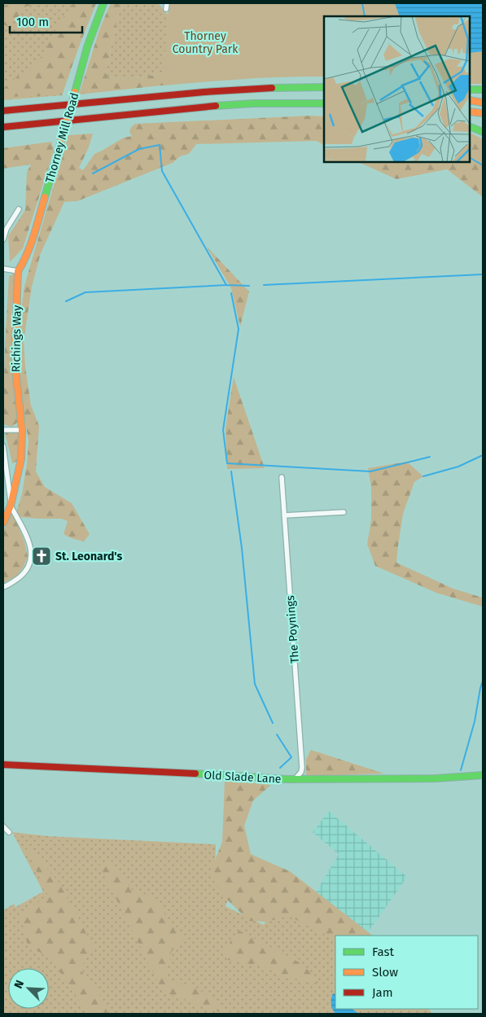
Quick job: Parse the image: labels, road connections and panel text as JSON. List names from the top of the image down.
{
  "streets": {
    "main road": ["Thorney Mill Road", "Richings Way", "Old Slade Lane"],
    "street": ["The Poynings"]
  },
  "crossings": [
    ["Thorney Mill Road", "Richings Way"],
    ["The Poynings", "Old Slade Lane"]
  ],
  "parks": ["Thorney Country Park"],
  "places": {
    "church": ["St. Leonard's"]
  },
  "legend": ["Fast", "Slow", "Jam"],
  "scale_bar": "100 m",
  "north": "top left"
}
